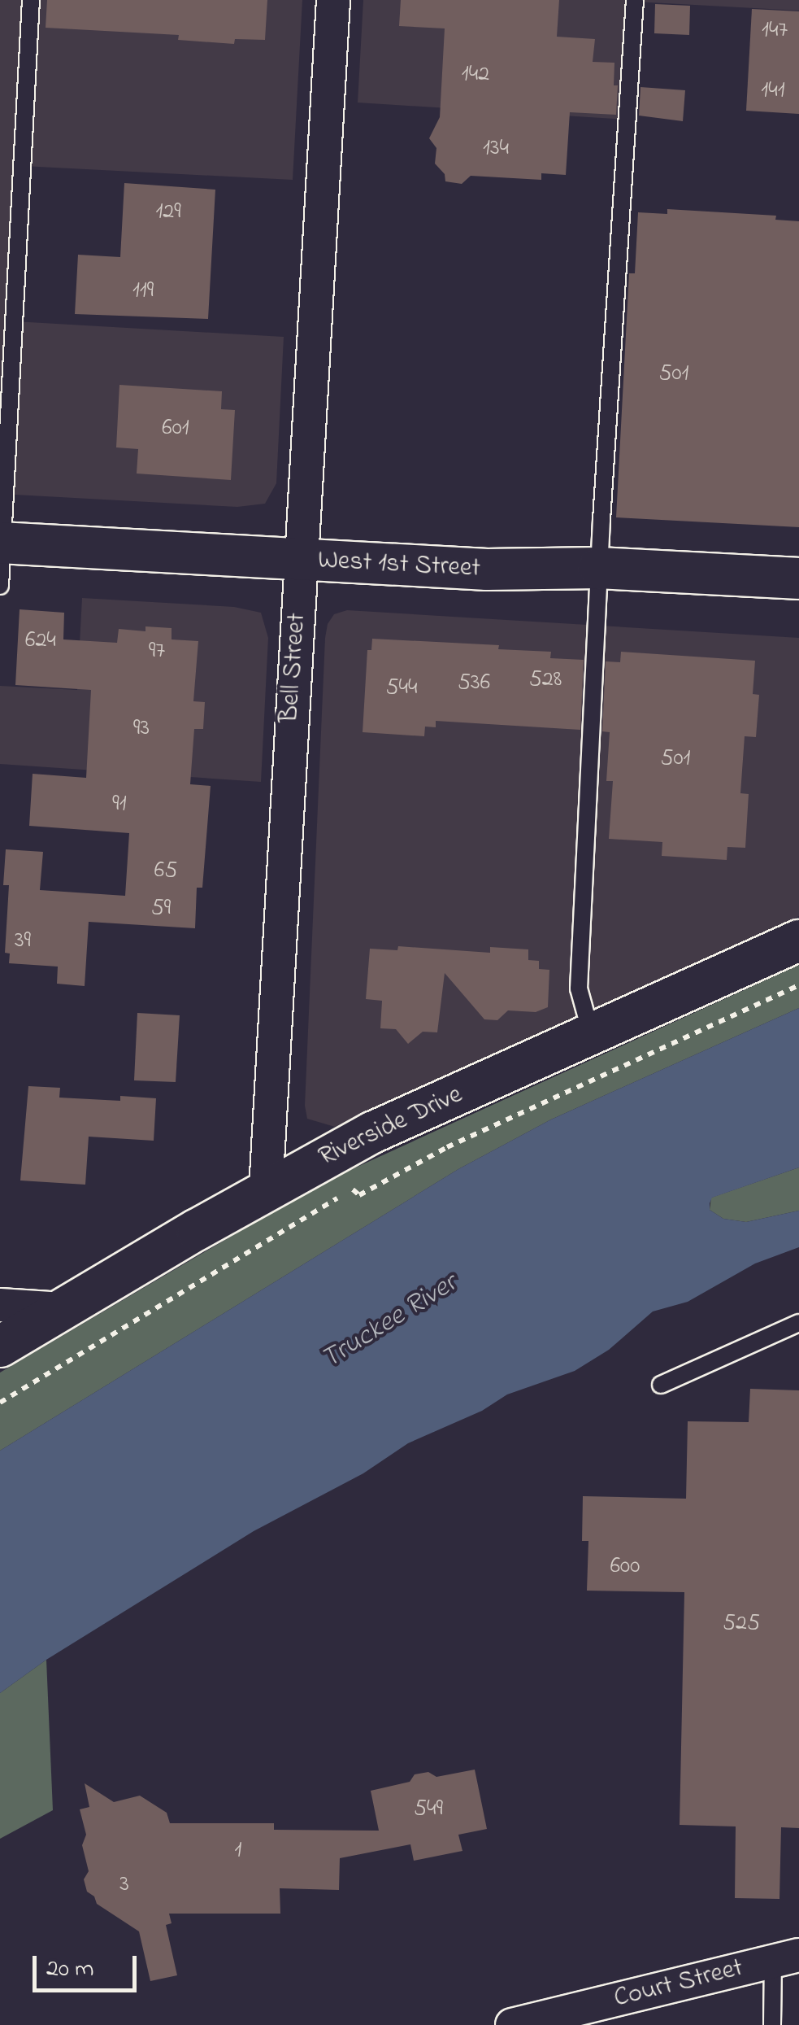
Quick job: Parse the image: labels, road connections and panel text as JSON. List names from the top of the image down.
{
  "streets": {
    "street": [
      "West 1st Street",
      "Bell Street",
      "Riverside Drive",
      "Court Street"
    ]
  },
  "crossings": [
    ["West 1st Street", "Bell Street"],
    ["Bell Street", "Riverside Drive"]
  ],
  "water": ["Truckee River"],
  "house_numbers": [
    "147",
    "142",
    "141",
    "134",
    "129",
    "119",
    "501",
    "601",
    "624",
    "97",
    "528",
    "536",
    "544",
    "93",
    "501",
    "91",
    "65",
    "59",
    "39",
    "600",
    "525",
    "549",
    "1",
    "3"
  ],
  "scale_bar": "20 m"
}
